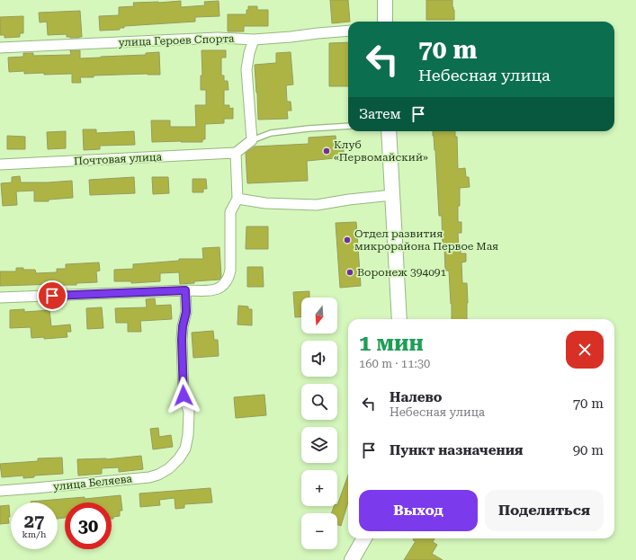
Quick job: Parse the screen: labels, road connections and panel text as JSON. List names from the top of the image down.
{
  "streets": {
    "street": ["улица Героев Спорта", "Почтовая улица", "улица Беляева"]
  },
  "places": ["Клуб «Первомайский»", "Отдел развития микрорайона Первое Мая", "Воронеж 394091"],
  "north": "bottom",
  "page": {
    "turn": ["70 m", "Небесная улица"],
    "then": "Затем",
    "map_buttons": ["+", "−"],
    "heading": ["1 мин", "160 m · 11:30"],
    "list": [
      {
        "name": "Налево",
        "note": "Небесная улица",
        "value": "70 m"
      },
      {
        "name": "Пункт назначения",
        "value": "90 m"
      }
    ],
    "buttons": ["Выход", "Поделиться"],
    "speed": "27 km/h",
    "limit": "30"
  }
}
